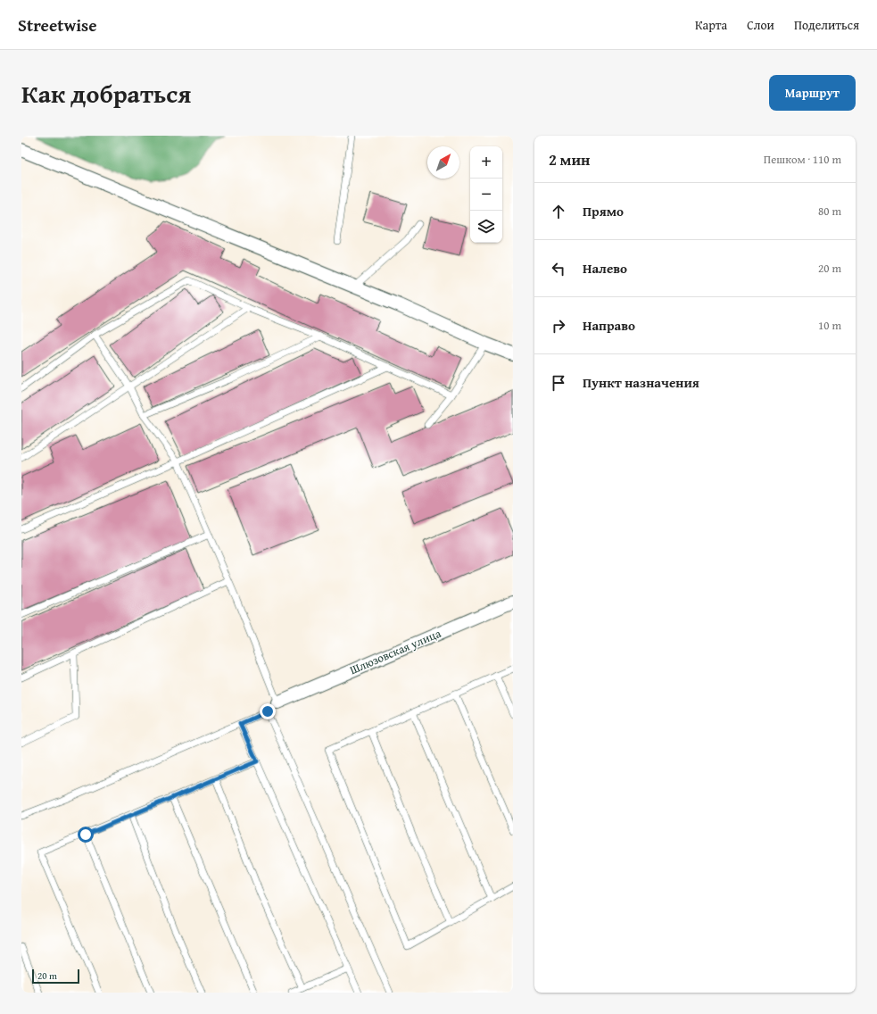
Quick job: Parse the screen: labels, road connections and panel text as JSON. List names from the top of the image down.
{
  "streets": {
    "street": ["Шлюзовская улица"]
  },
  "scale_bar": "20 m",
  "north": "top right",
  "page": {
    "header": "Streetwise",
    "nav": ["Карта", "Слои", "Поделиться"],
    "title": "Как добраться",
    "buttons": "Маршрут",
    "heading": ["2 мин", "Пешком · 110 m"],
    "map_buttons": ["+", "−"],
    "list": [
      ["Прямо", "80 m"],
      ["Налево", "20 m"],
      ["Направо", "10 m"],
      "Пункт назначения"
    ],
    "scale": "20 m"
  }
}
